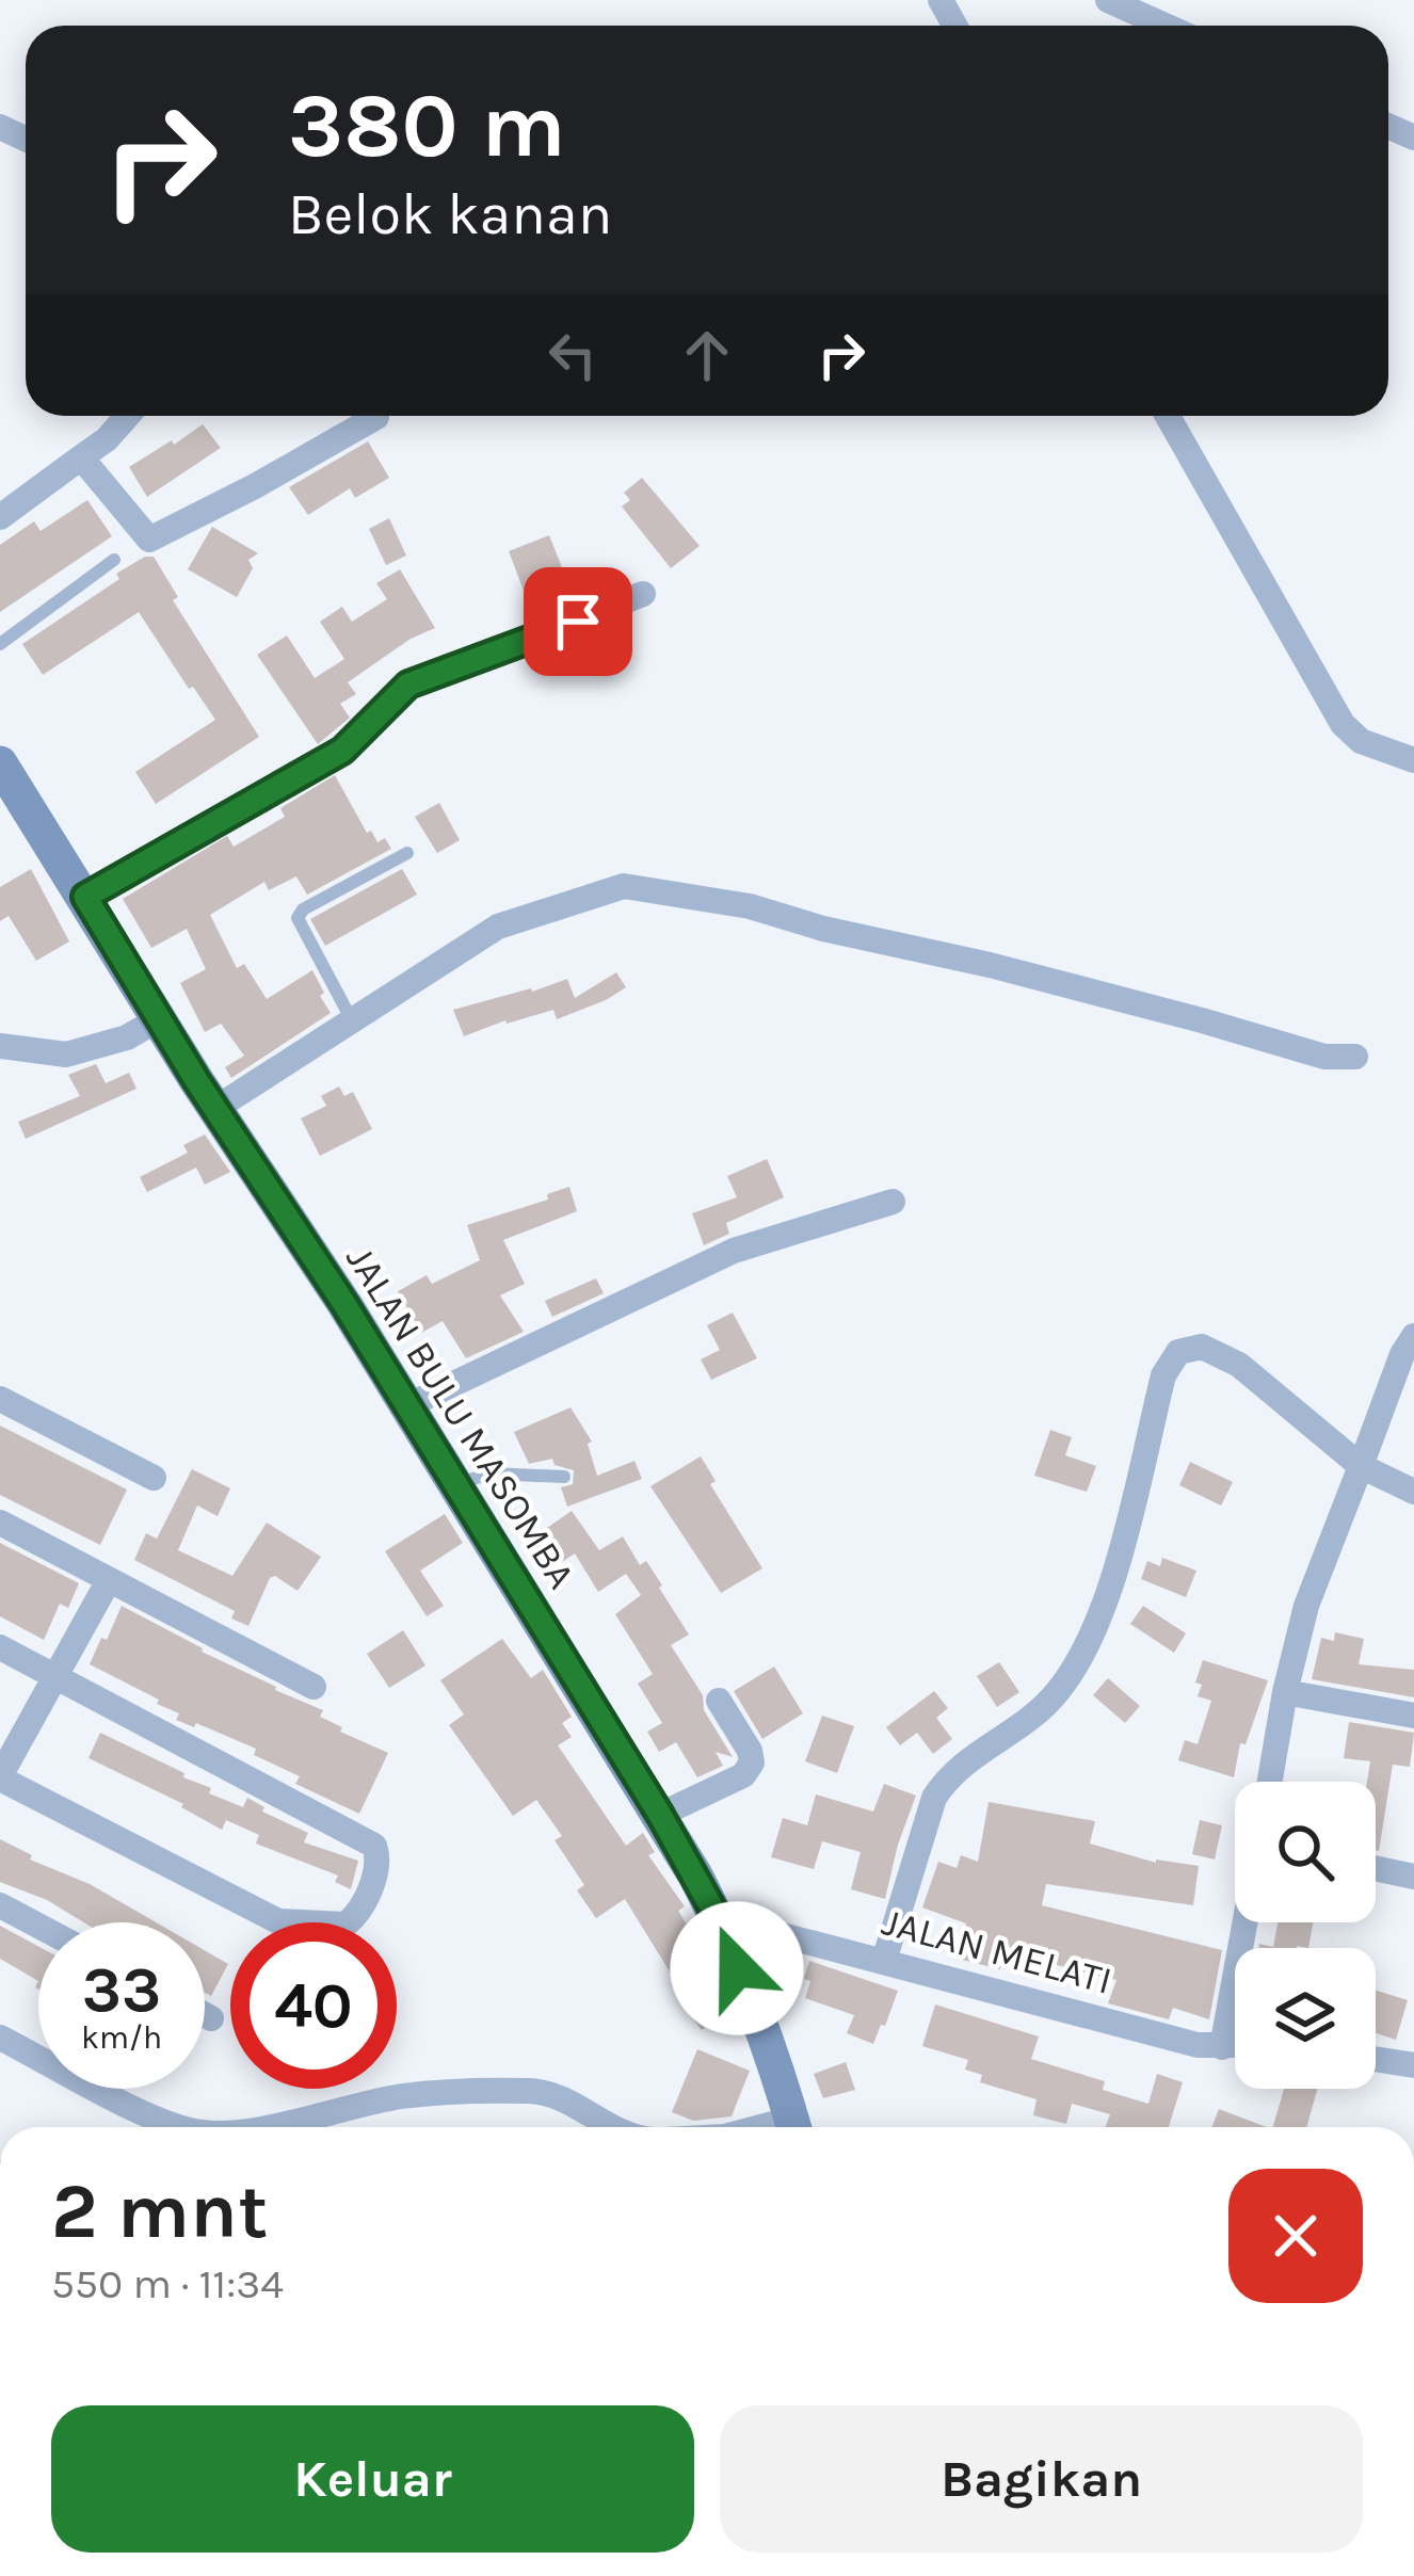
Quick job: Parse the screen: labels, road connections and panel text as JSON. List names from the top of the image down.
{
  "streets": {
    "street": ["JALAN BULU MASOMBA", "JALAN MELATI"]
  },
  "crossings": [
    ["JALAN BULU MASOMBA", "JALAN MELATI"]
  ],
  "page": {
    "turn": ["380 m", "Belok kanan"],
    "speed": "33 km/h",
    "limit": "40",
    "heading": ["2 mnt", "550 m · 11:34"],
    "buttons": ["Keluar", "Bagikan"]
  }
}
